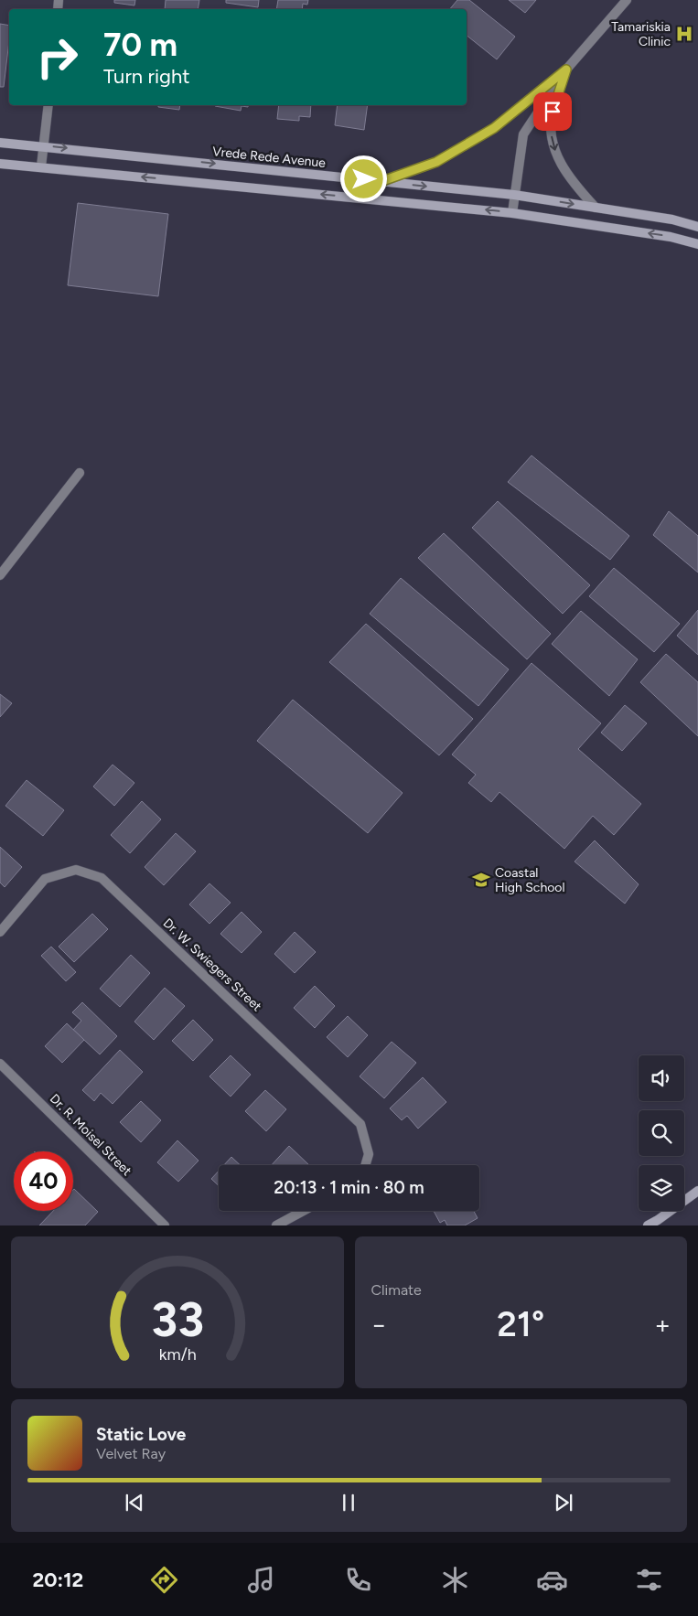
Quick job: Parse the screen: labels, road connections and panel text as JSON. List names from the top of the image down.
{
  "streets": {
    "street": ["Vrede Rede Avenue", "Dr. W. Swiegers Street", "Dr. R. Moisel Street"]
  },
  "places": {
    "hospital": ["Tamariskia Clinic"],
    "school or university": ["Coastal High School"]
  },
  "page": {
    "turn": ["70 m", "Turn right"],
    "limit": "40",
    "trip": "20:13 · 1 min · 80 m",
    "tile": "Climate",
    "heat": ["−", "21°", "+"],
    "song": ["Static Love", "Velvet Ray"],
    "tabs": "20:12",
    "gauge": ["33", "km/h"]
  }
}
